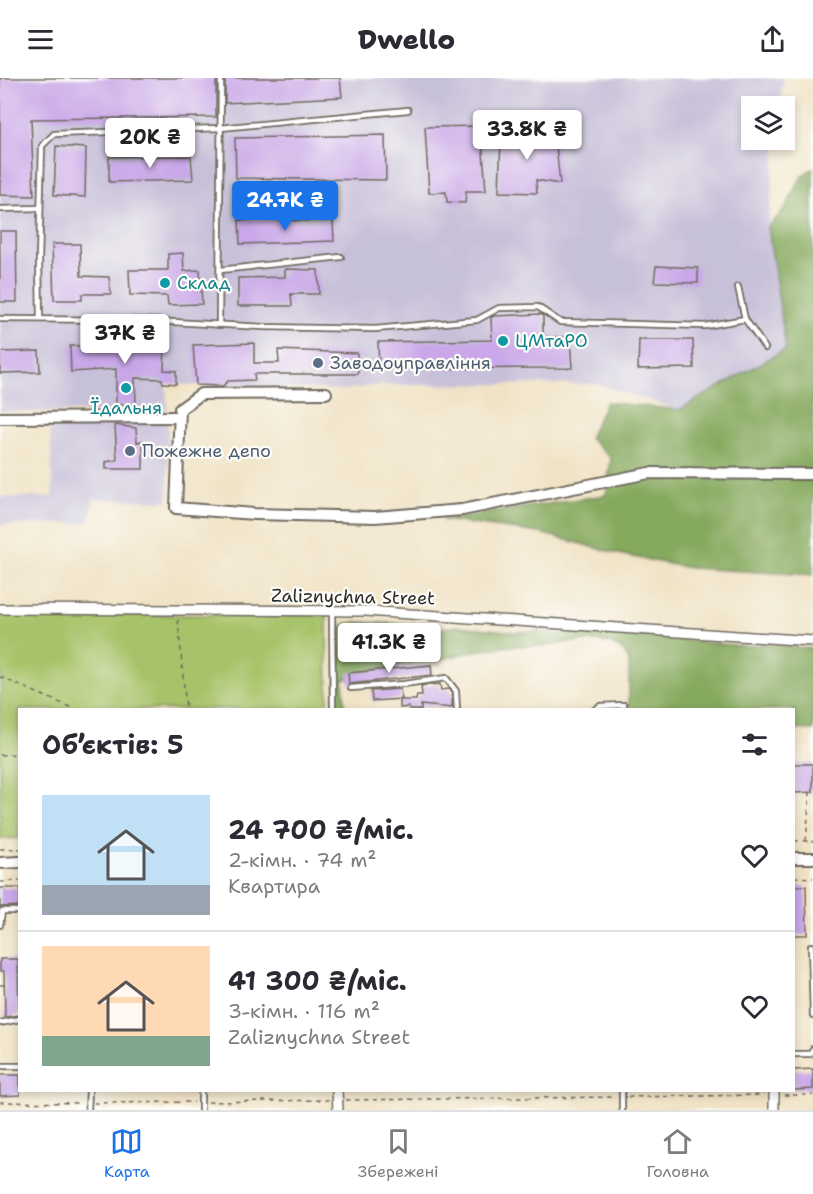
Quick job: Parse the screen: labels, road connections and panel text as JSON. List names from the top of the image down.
{
  "streets": {
    "street": ["Zaliznychna Street"]
  },
  "places": [
    "Склад",
    "ЦМтаРО",
    "Заводоуправління",
    "Їдальня",
    "Пожежне депо"
  ],
  "page": {
    "header": "Dwello",
    "price": [
      "33.8K ₴",
      "20K ₴",
      "24.7K ₴",
      "37K ₴",
      "41.3K ₴"
    ],
    "heading": "Об’єктів: 5",
    "list": [
      {
        "name": "24 700 ₴/міс.",
        "note": "2-кімн. · 74 m² · Квартира"
      },
      {
        "name": "41 300 ₴/міс.",
        "note": "3-кімн. · 116 m² · Zaliznychna Street"
      }
    ],
    "tabs": ["Карта", "Збережені", "Головна"]
  }
}
